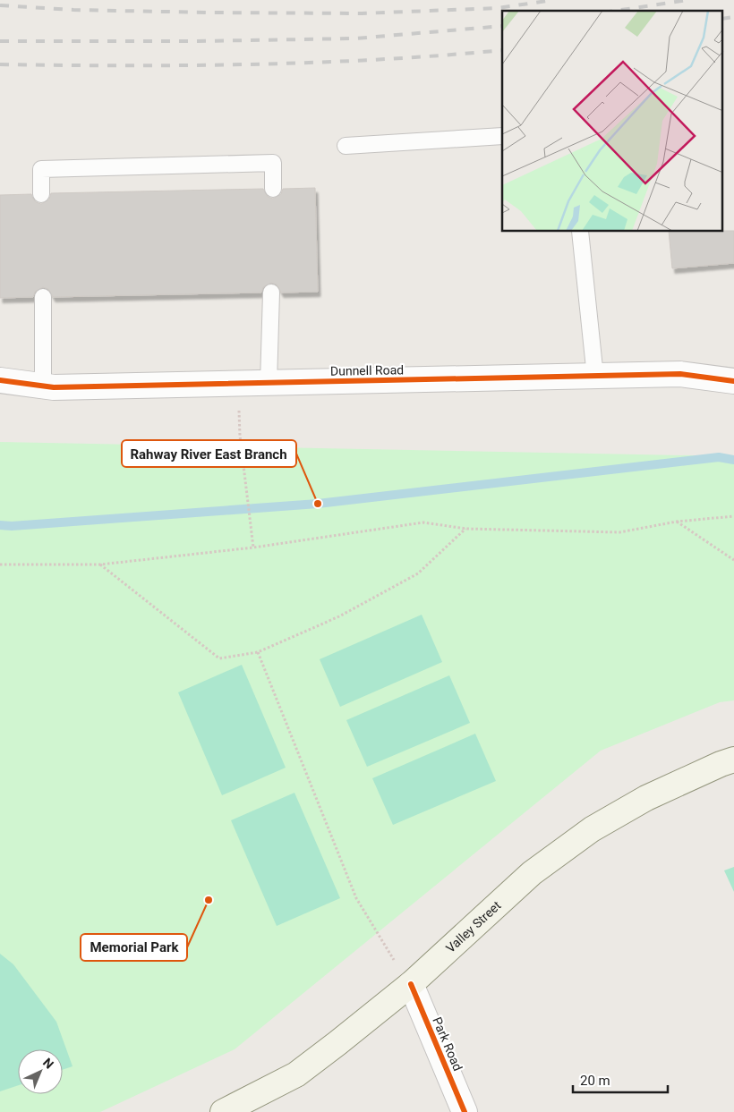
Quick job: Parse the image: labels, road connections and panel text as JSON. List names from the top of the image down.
{
  "streets": {
    "main road": ["Valley Street"],
    "street": ["Dunnell Road", "Park Road"]
  },
  "crossings": [
    ["Valley Street", "Park Road"]
  ],
  "places": ["Rahway River East Branch", "Memorial Park"],
  "scale_bar": "20 m",
  "north": "top right"
}
